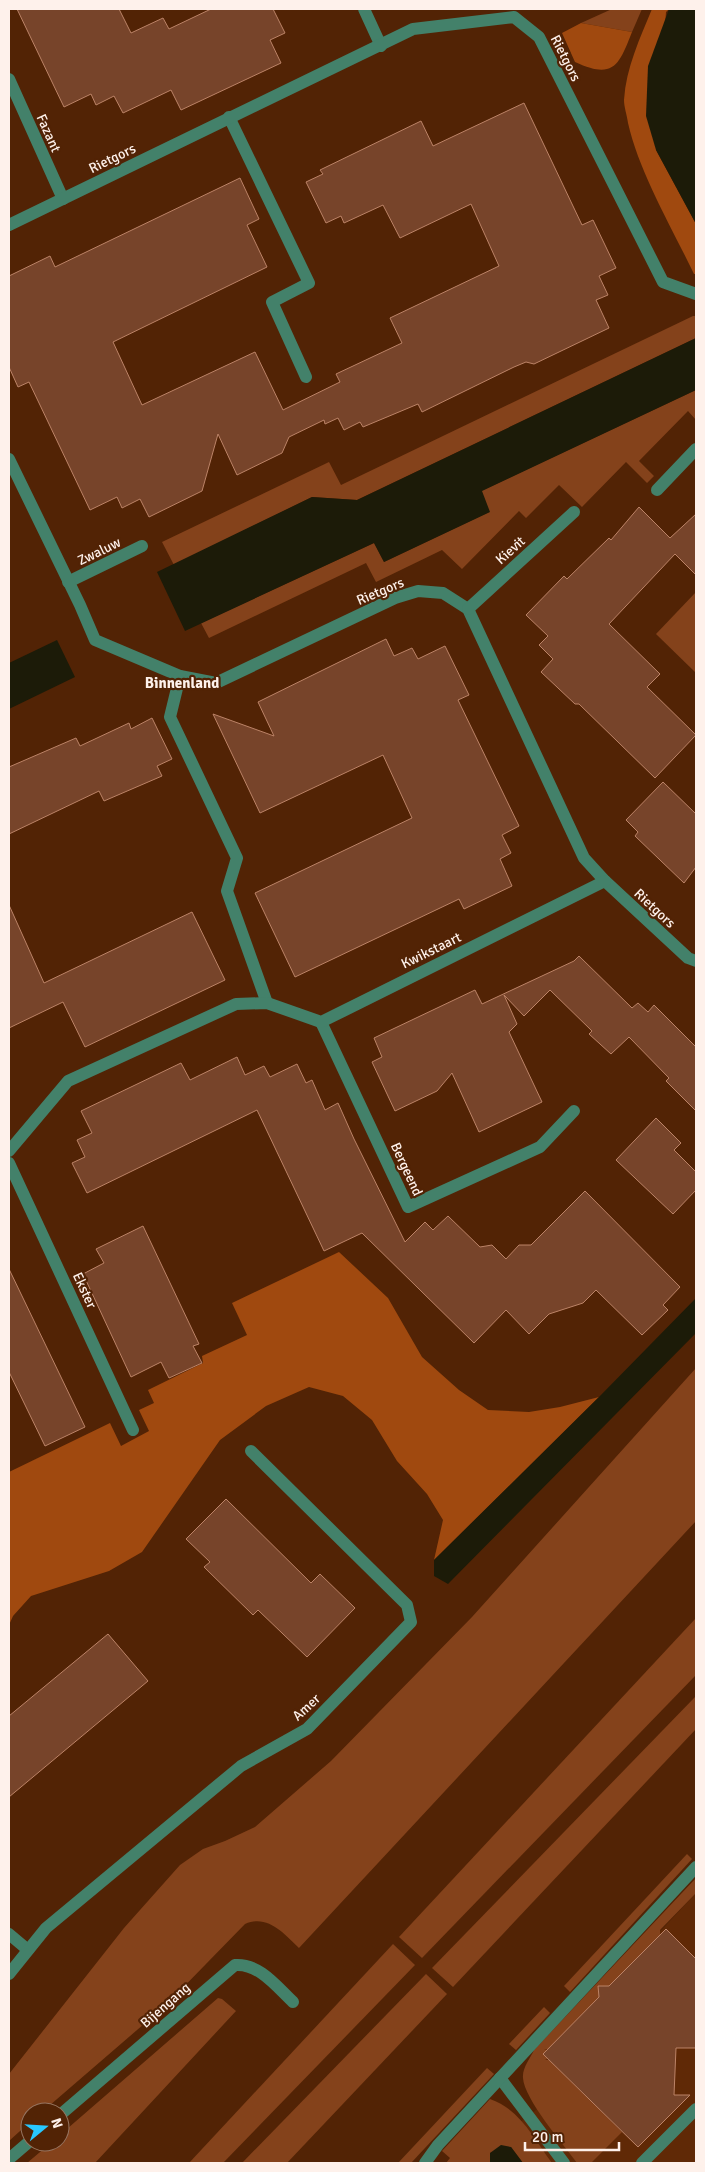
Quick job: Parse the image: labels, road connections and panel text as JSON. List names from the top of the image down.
{
  "streets": {
    "street": [
      "Rietgors",
      "Fazant",
      "Kievit",
      "Zwaluw",
      "Kwikstaart",
      "Bergeend",
      "Ekster",
      "Amer",
      "Bijengang"
    ]
  },
  "crossings": [
    ["Rietgors", "Fazant"],
    ["Rietgors", "Kievit"],
    ["Rietgors", "Zwaluw"],
    ["Rietgors", "Kwikstaart"],
    ["Kwikstaart", "Bergeend"]
  ],
  "districts": ["Binnenland"],
  "scale_bar": "20 m",
  "north": "right"
}
